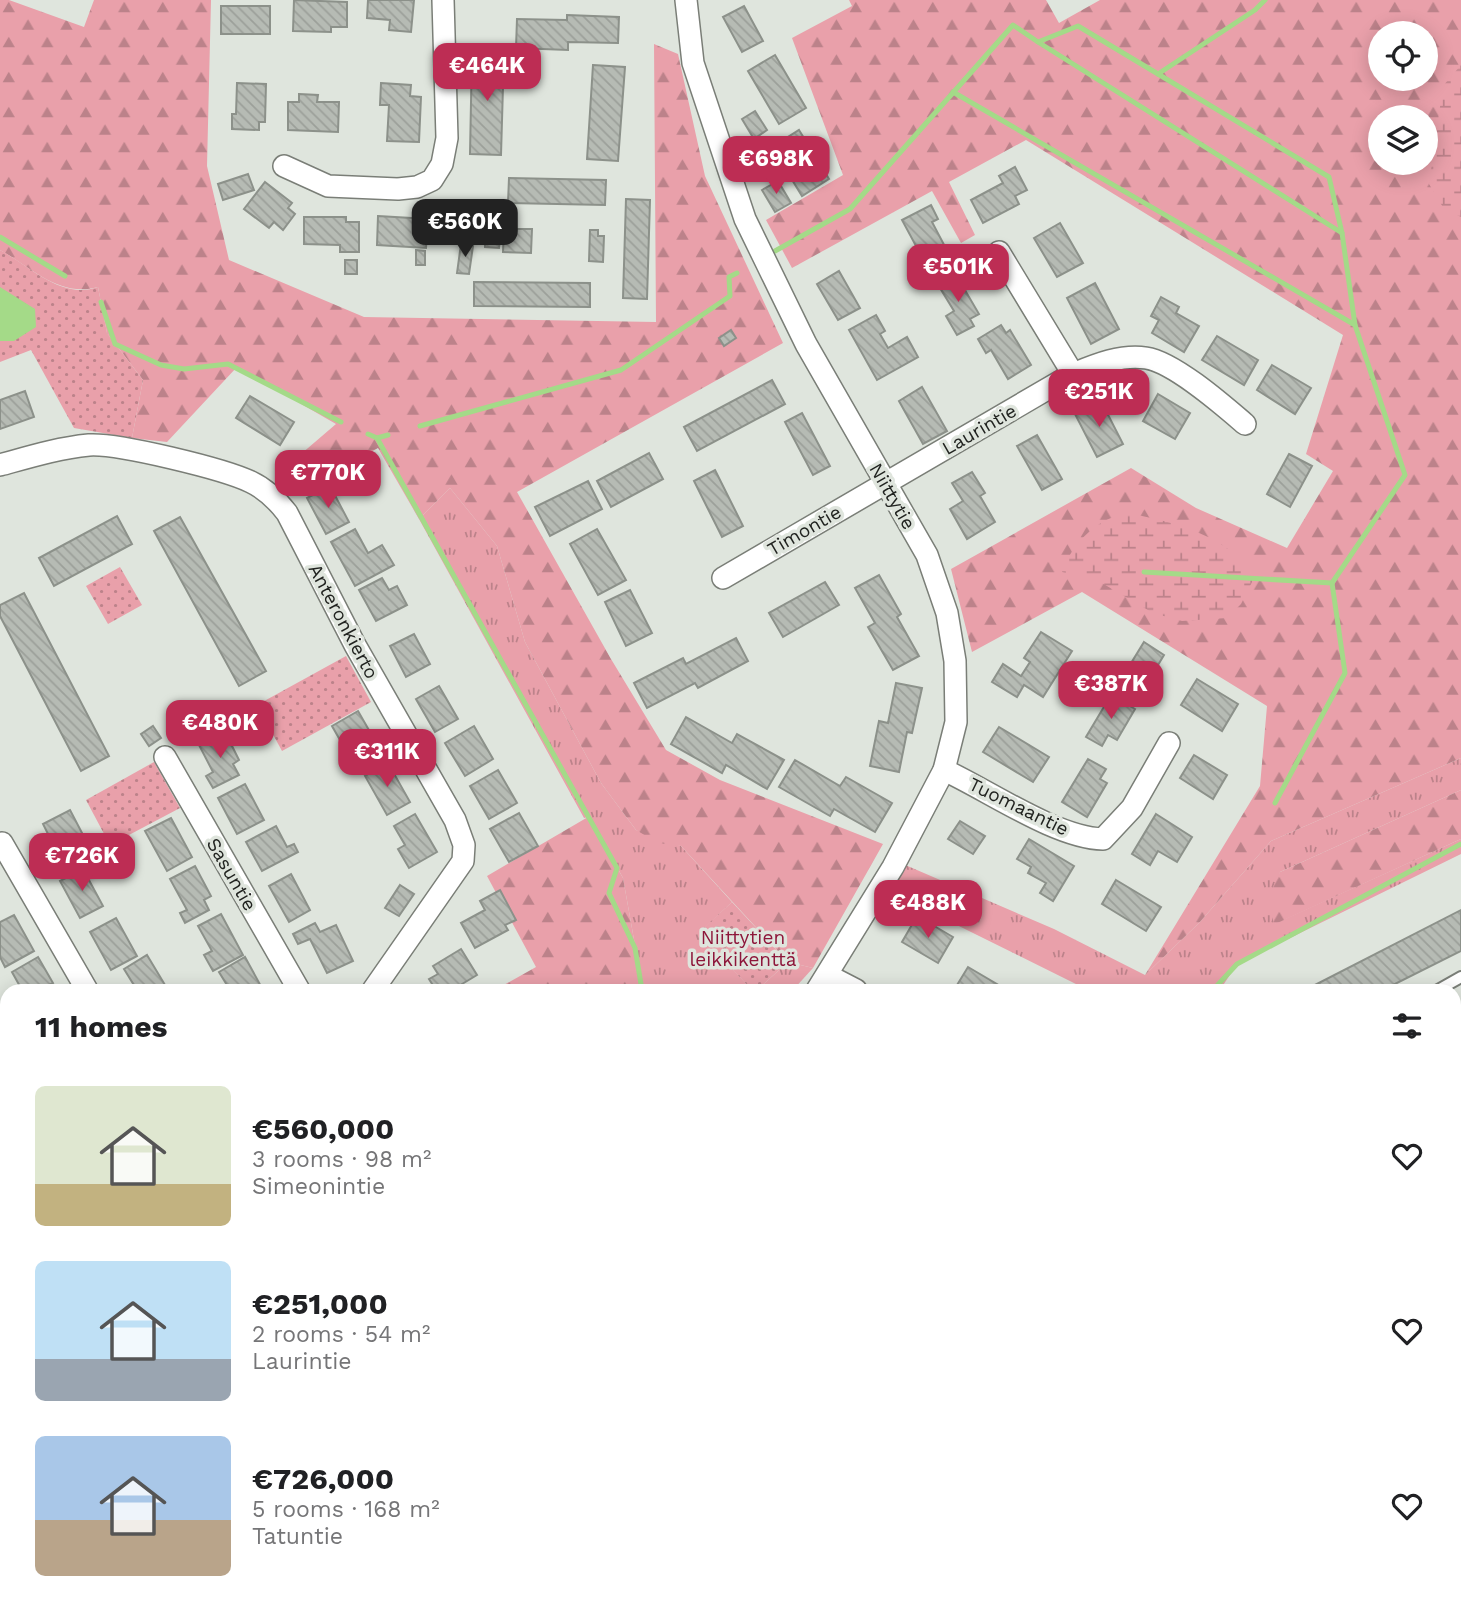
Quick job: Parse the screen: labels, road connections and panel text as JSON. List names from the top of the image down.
{
  "streets": {
    "street": [
      "Laurintie",
      "Niittytie",
      "Timontie",
      "Anteronkierto",
      "Tuomaantie",
      "Sasuntie"
    ]
  },
  "crossings": [
    ["Laurintie", "Niittytie"],
    ["Laurintie", "Timontie"],
    ["Niittytie", "Timontie"],
    ["Niittytie", "Tuomaantie"]
  ],
  "parks": ["Niittytien leikkikenttä"],
  "page": {
    "price": [
      "€464K",
      "€698K",
      "€560K",
      "€501K",
      "€251K",
      "€770K",
      "€387K",
      "€480K",
      "€311K",
      "€726K",
      "€488K"
    ],
    "heading": "11 homes",
    "list": [
      {
        "name": "€560,000",
        "note": "3 rooms · 98 m² · Simeonintie"
      },
      {
        "name": "€251,000",
        "note": "2 rooms · 54 m² · Laurintie"
      },
      {
        "name": "€726,000",
        "note": "5 rooms · 168 m² · Tatuntie"
      }
    ]
  }
}
